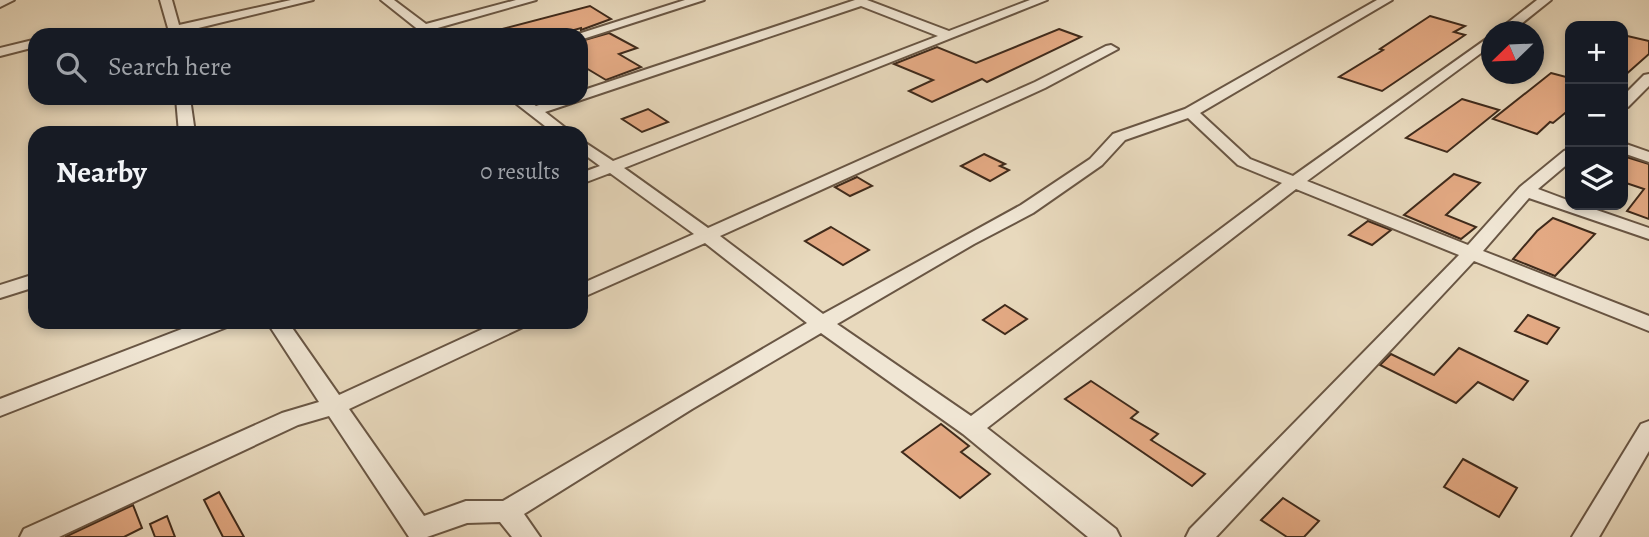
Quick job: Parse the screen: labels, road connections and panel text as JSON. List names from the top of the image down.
{
  "north": "bottom left",
  "page": {
    "map_buttons": ["+", "−"],
    "search": "Search here",
    "heading": ["Nearby", "0 results"]
  }
}
